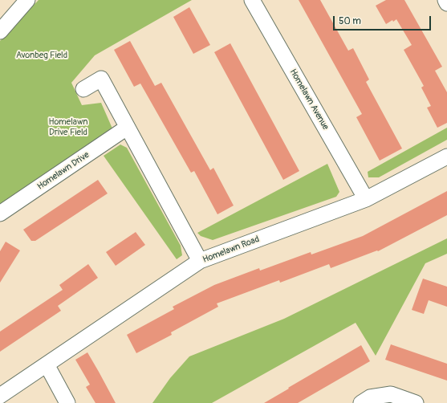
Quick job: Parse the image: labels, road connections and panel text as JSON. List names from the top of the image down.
{
  "streets": {
    "street": ["Homelawn Avenue", "Homelawn Drive", "Homelawn Road"]
  },
  "crossings": [
    ["Homelawn Avenue", "Homelawn Road"]
  ],
  "parks": ["Avonbeg Field", "Homelawn Drive Field"],
  "scale_bar": "50 m"
}
